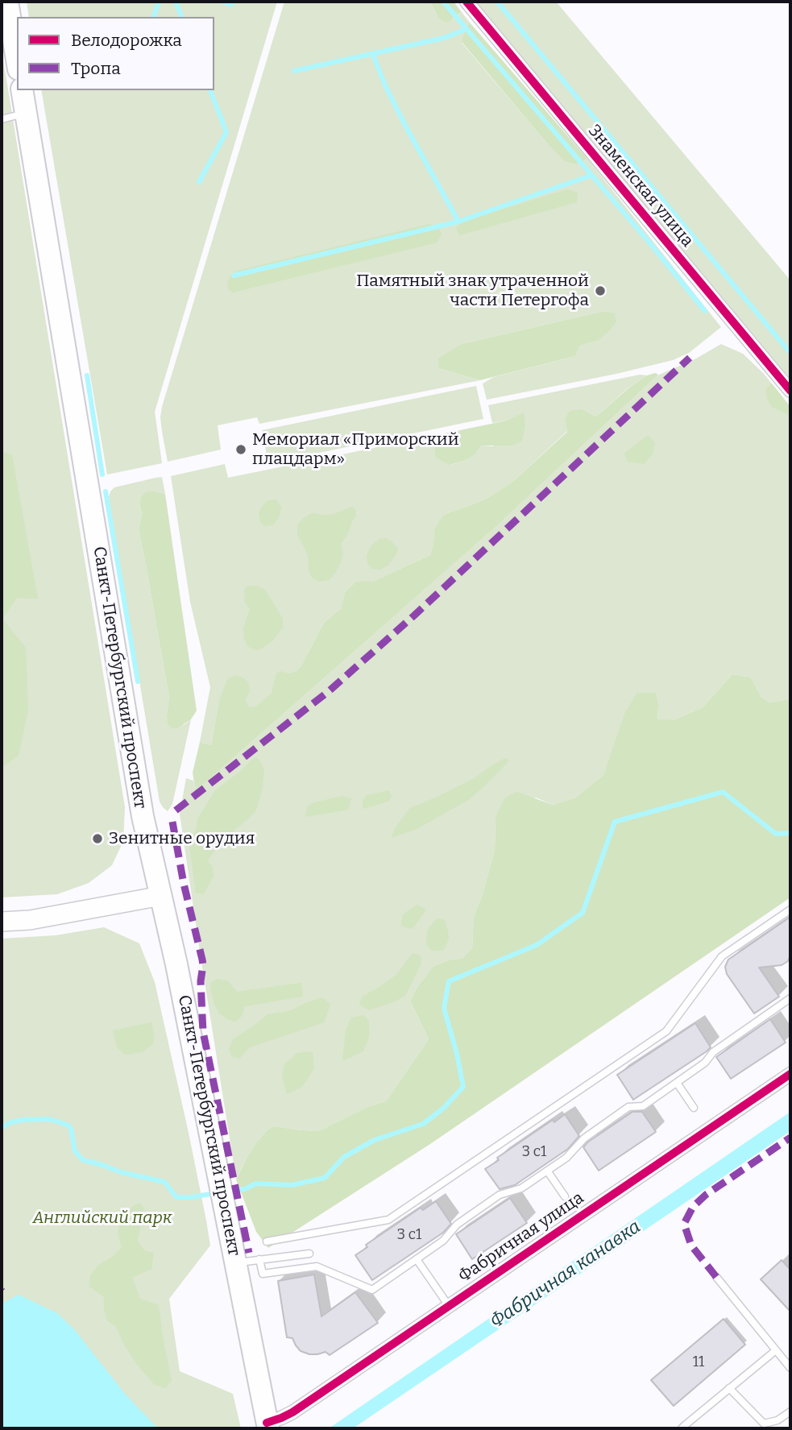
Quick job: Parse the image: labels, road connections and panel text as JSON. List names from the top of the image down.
{
  "streets": {
    "main road": ["Санкт-Петербургский проспект"],
    "street": ["Знаменская улица", "Фабричная улица"]
  },
  "crossings": [
    ["Санкт-Петербургский проспект", "Фабричная улица"]
  ],
  "water": ["Фабричная канавка"],
  "parks": ["Английский парк"],
  "places": ["Памятный знак утраченной части Петергофа", "Мемориал «Приморский плацдарм»", "Зенитные орудия"],
  "house_numbers": ["3 с1", "3 с1", "11"],
  "legend": ["Велодорожка", "Тропа"]
}
